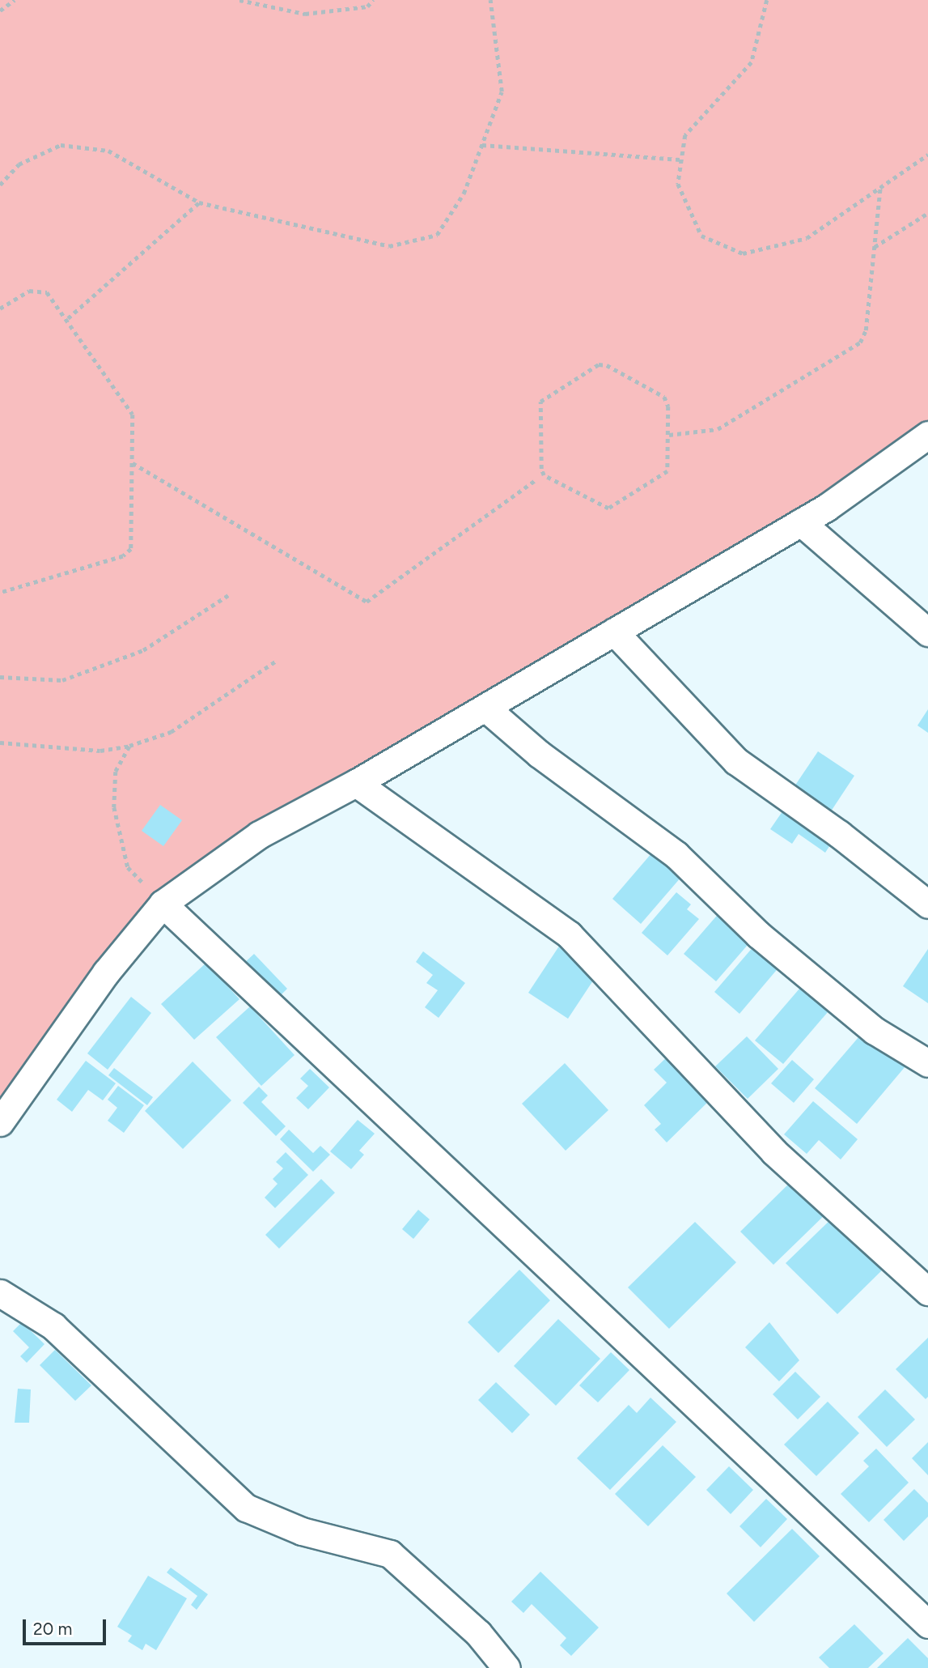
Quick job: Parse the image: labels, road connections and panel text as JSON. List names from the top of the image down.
{
  "scale_bar": "20 m"
}
